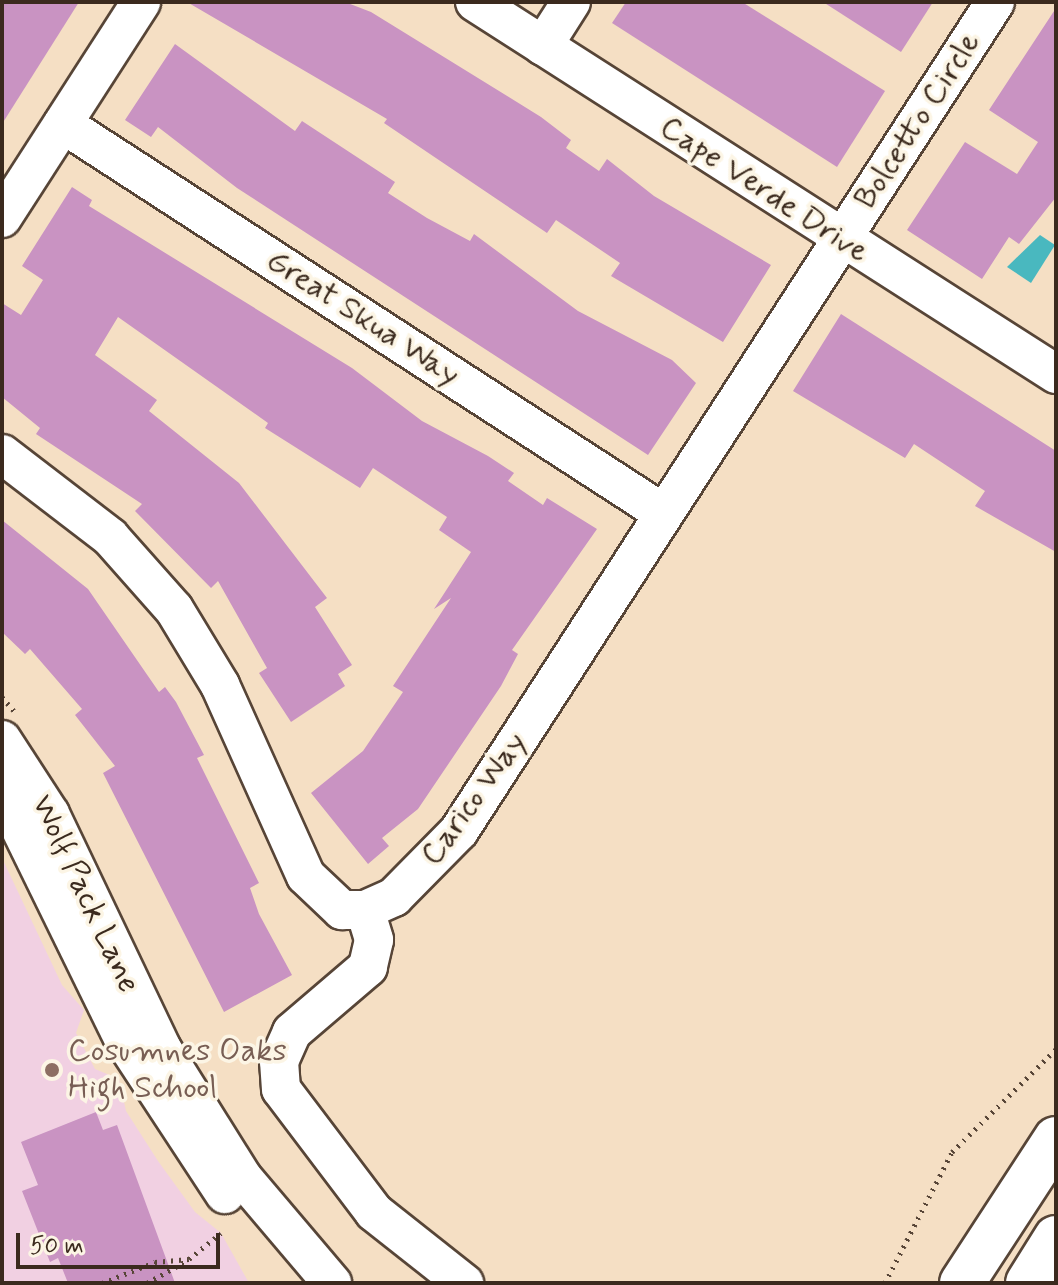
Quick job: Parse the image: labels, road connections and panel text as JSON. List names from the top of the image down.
{
  "streets": {
    "street": [
      "Bolcetto Circle",
      "Cape Verde Drive",
      "Great Skua Way",
      "Carico Way",
      "Wolf Pack Lane"
    ]
  },
  "crossings": [
    ["Bolcetto Circle", "Cape Verde Drive"],
    ["Bolcetto Circle", "Carico Way"],
    ["Cape Verde Drive", "Carico Way"],
    ["Great Skua Way", "Carico Way"]
  ],
  "places": ["Cosumnes Oaks High School"],
  "scale_bar": "50 m"
}
